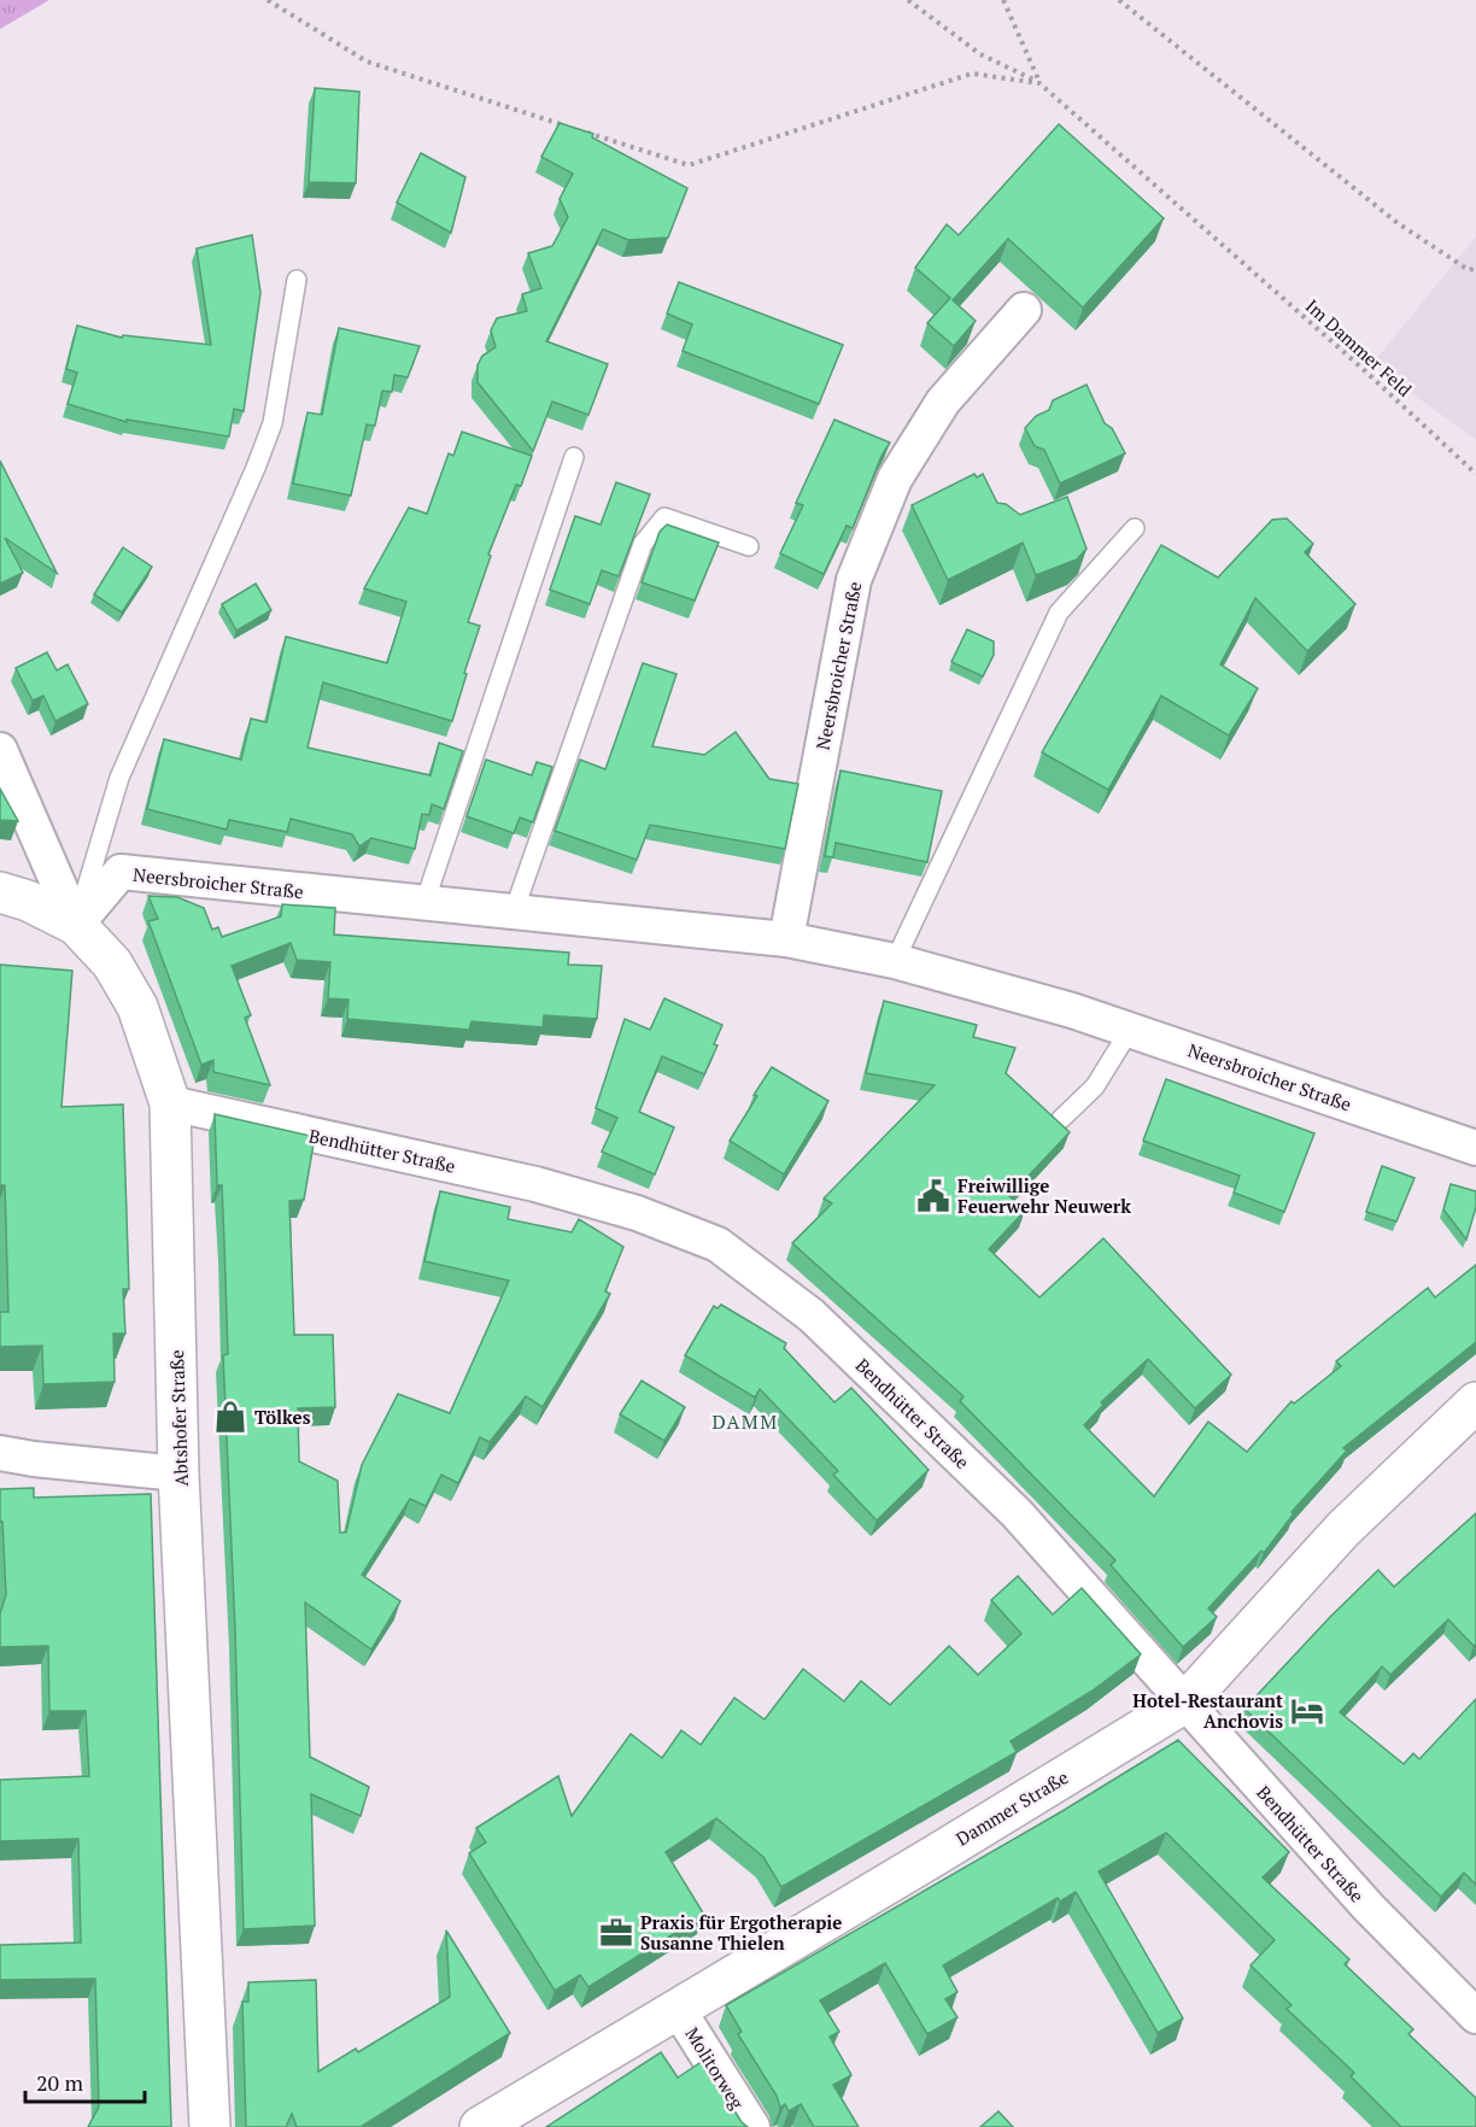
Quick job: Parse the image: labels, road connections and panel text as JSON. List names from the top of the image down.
{
  "streets": {
    "street": [
      "Neersbroicher Straße",
      "Bendhütter Straße",
      "Abtshofer Straße",
      "Dammer Straße",
      "Molitorweg"
    ],
    "path": ["Im Dammer Feld"]
  },
  "crossings": [
    ["Neersbroicher Straße", "Abtshofer Straße"],
    ["Bendhütter Straße", "Abtshofer Straße"],
    ["Bendhütter Straße", "Dammer Straße"],
    ["Dammer Straße", "Molitorweg"]
  ],
  "districts": ["DAMM"],
  "places": {
    "public building": ["Freiwillige Feuerwehr Neuwerk"],
    "shop": ["Tölkes"],
    "hotel": ["Hotel-Restaurant Anchovis"],
    "office": ["Praxis für Ergotherapie Susanne Thielen"]
  },
  "scale_bar": "20 m"
}
